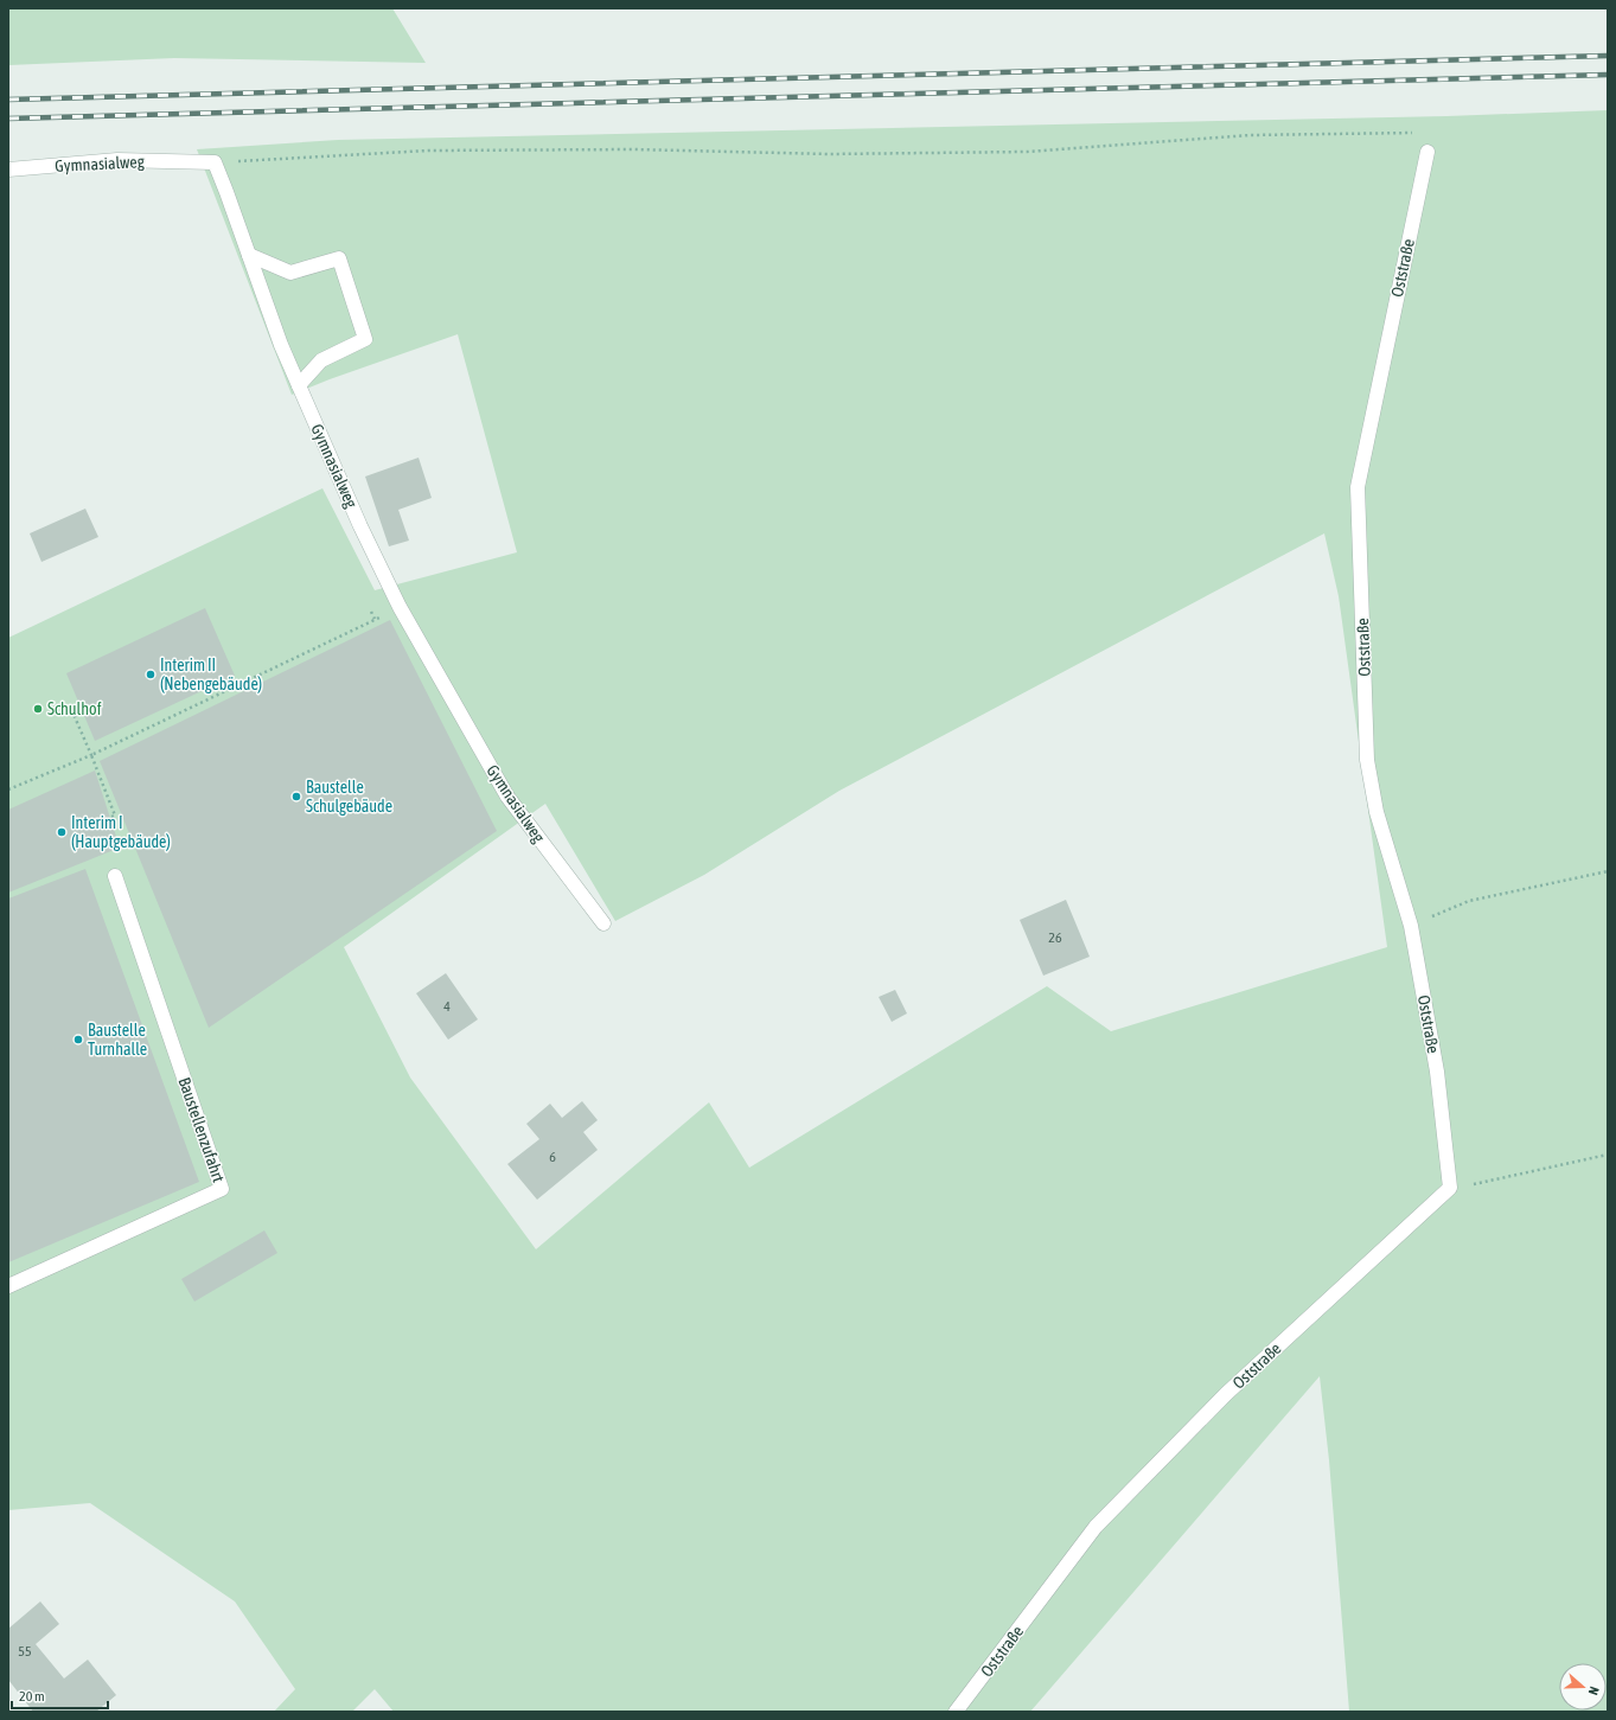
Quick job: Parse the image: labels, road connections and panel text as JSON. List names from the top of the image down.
{
  "streets": {
    "street": ["Gymnasialweg", "Oststraße", "Baustellenzufahrt"]
  },
  "places": [
    "Interim II (Nebengebäude)",
    "Schulhof",
    "Baustelle Schulgebäude",
    "Interim I (Hauptgebäude)",
    "Baustelle Turnhalle"
  ],
  "house_numbers": [
    "26",
    "4",
    "6",
    "55"
  ],
  "scale_bar": "20 m",
  "north": "right"
}
